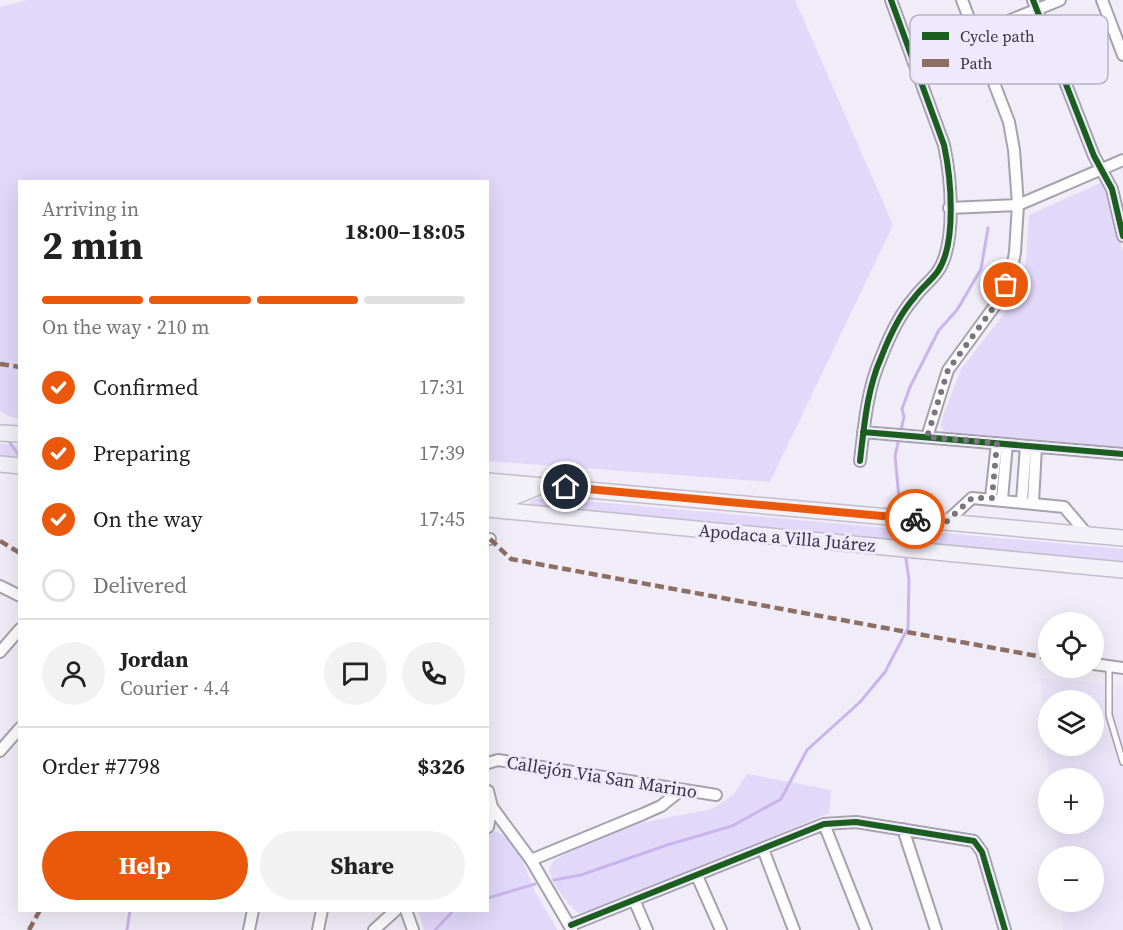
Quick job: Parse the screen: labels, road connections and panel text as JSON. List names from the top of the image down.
{
  "streets": {
    "main road": ["Apodaca a Villa Juárez"],
    "street": ["Callejón Via San Marino"]
  },
  "legend": ["Cycle path", "Path"],
  "page": {
    "heading": ["2 min", "Arriving in", "18:00–18:05"],
    "panel": [
      "Jordan",
      "Courier · 4.4",
      "Order #7798",
      "$326"
    ],
    "bar": "On the way · 210 m",
    "list": [
      ["Confirmed", "17:31"],
      ["Preparing", "17:39"],
      ["On the way", "17:45"],
      "Delivered"
    ],
    "map_buttons": ["+", "−"],
    "buttons": ["Help", "Share"]
  }
}
